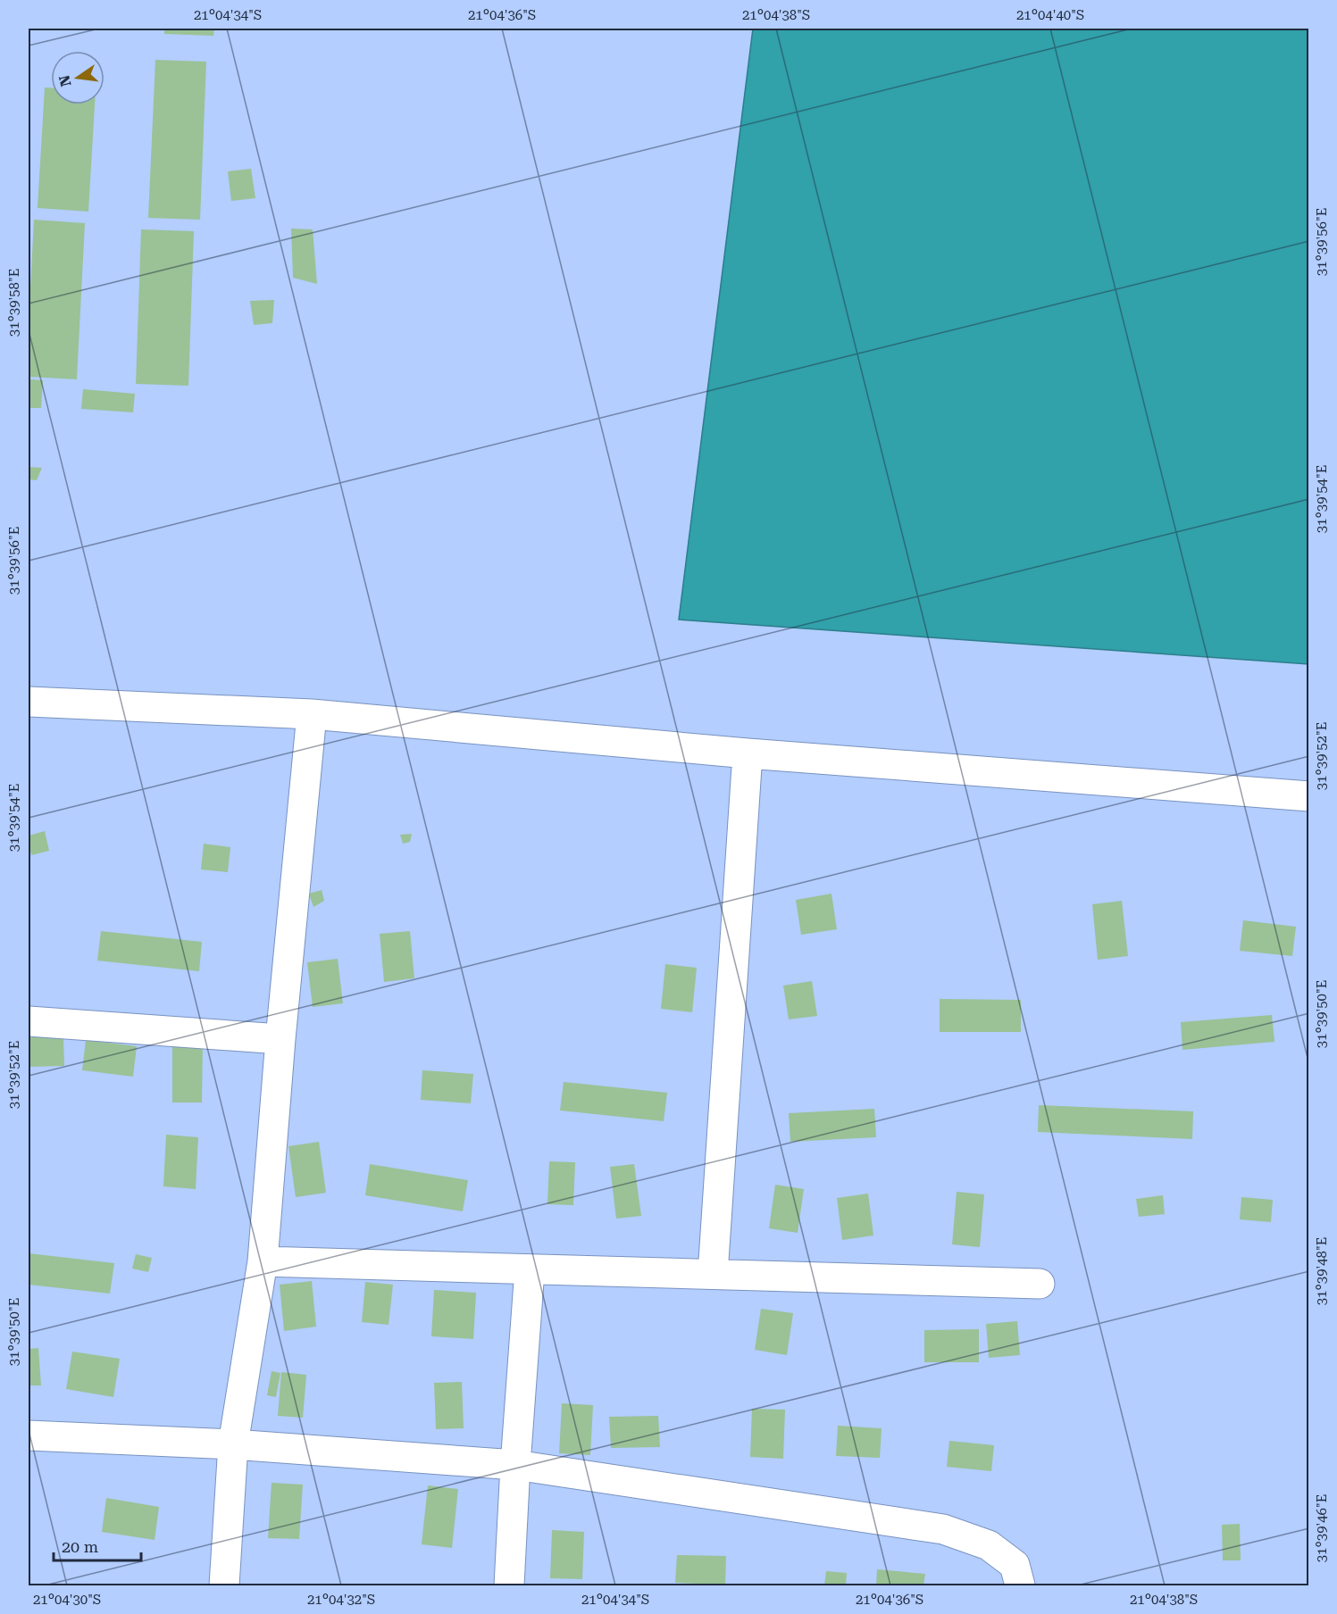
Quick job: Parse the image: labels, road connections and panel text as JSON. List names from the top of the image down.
{
  "scale_bar": "20 m",
  "north": "left",
  "coordinates": [
    "21°04'34\"S",
    "21°04'36\"S",
    "21°04'38\"S",
    "21°04'40\"S",
    "31°39'56\"E",
    "31°39'58\"E",
    "31°39'54\"E",
    "31°39'52\"E",
    "31°39'50\"E",
    "31°39'48\"E",
    "31°39'46\"E",
    "21°04'30\"S",
    "21°04'32\"S"
  ]
}
